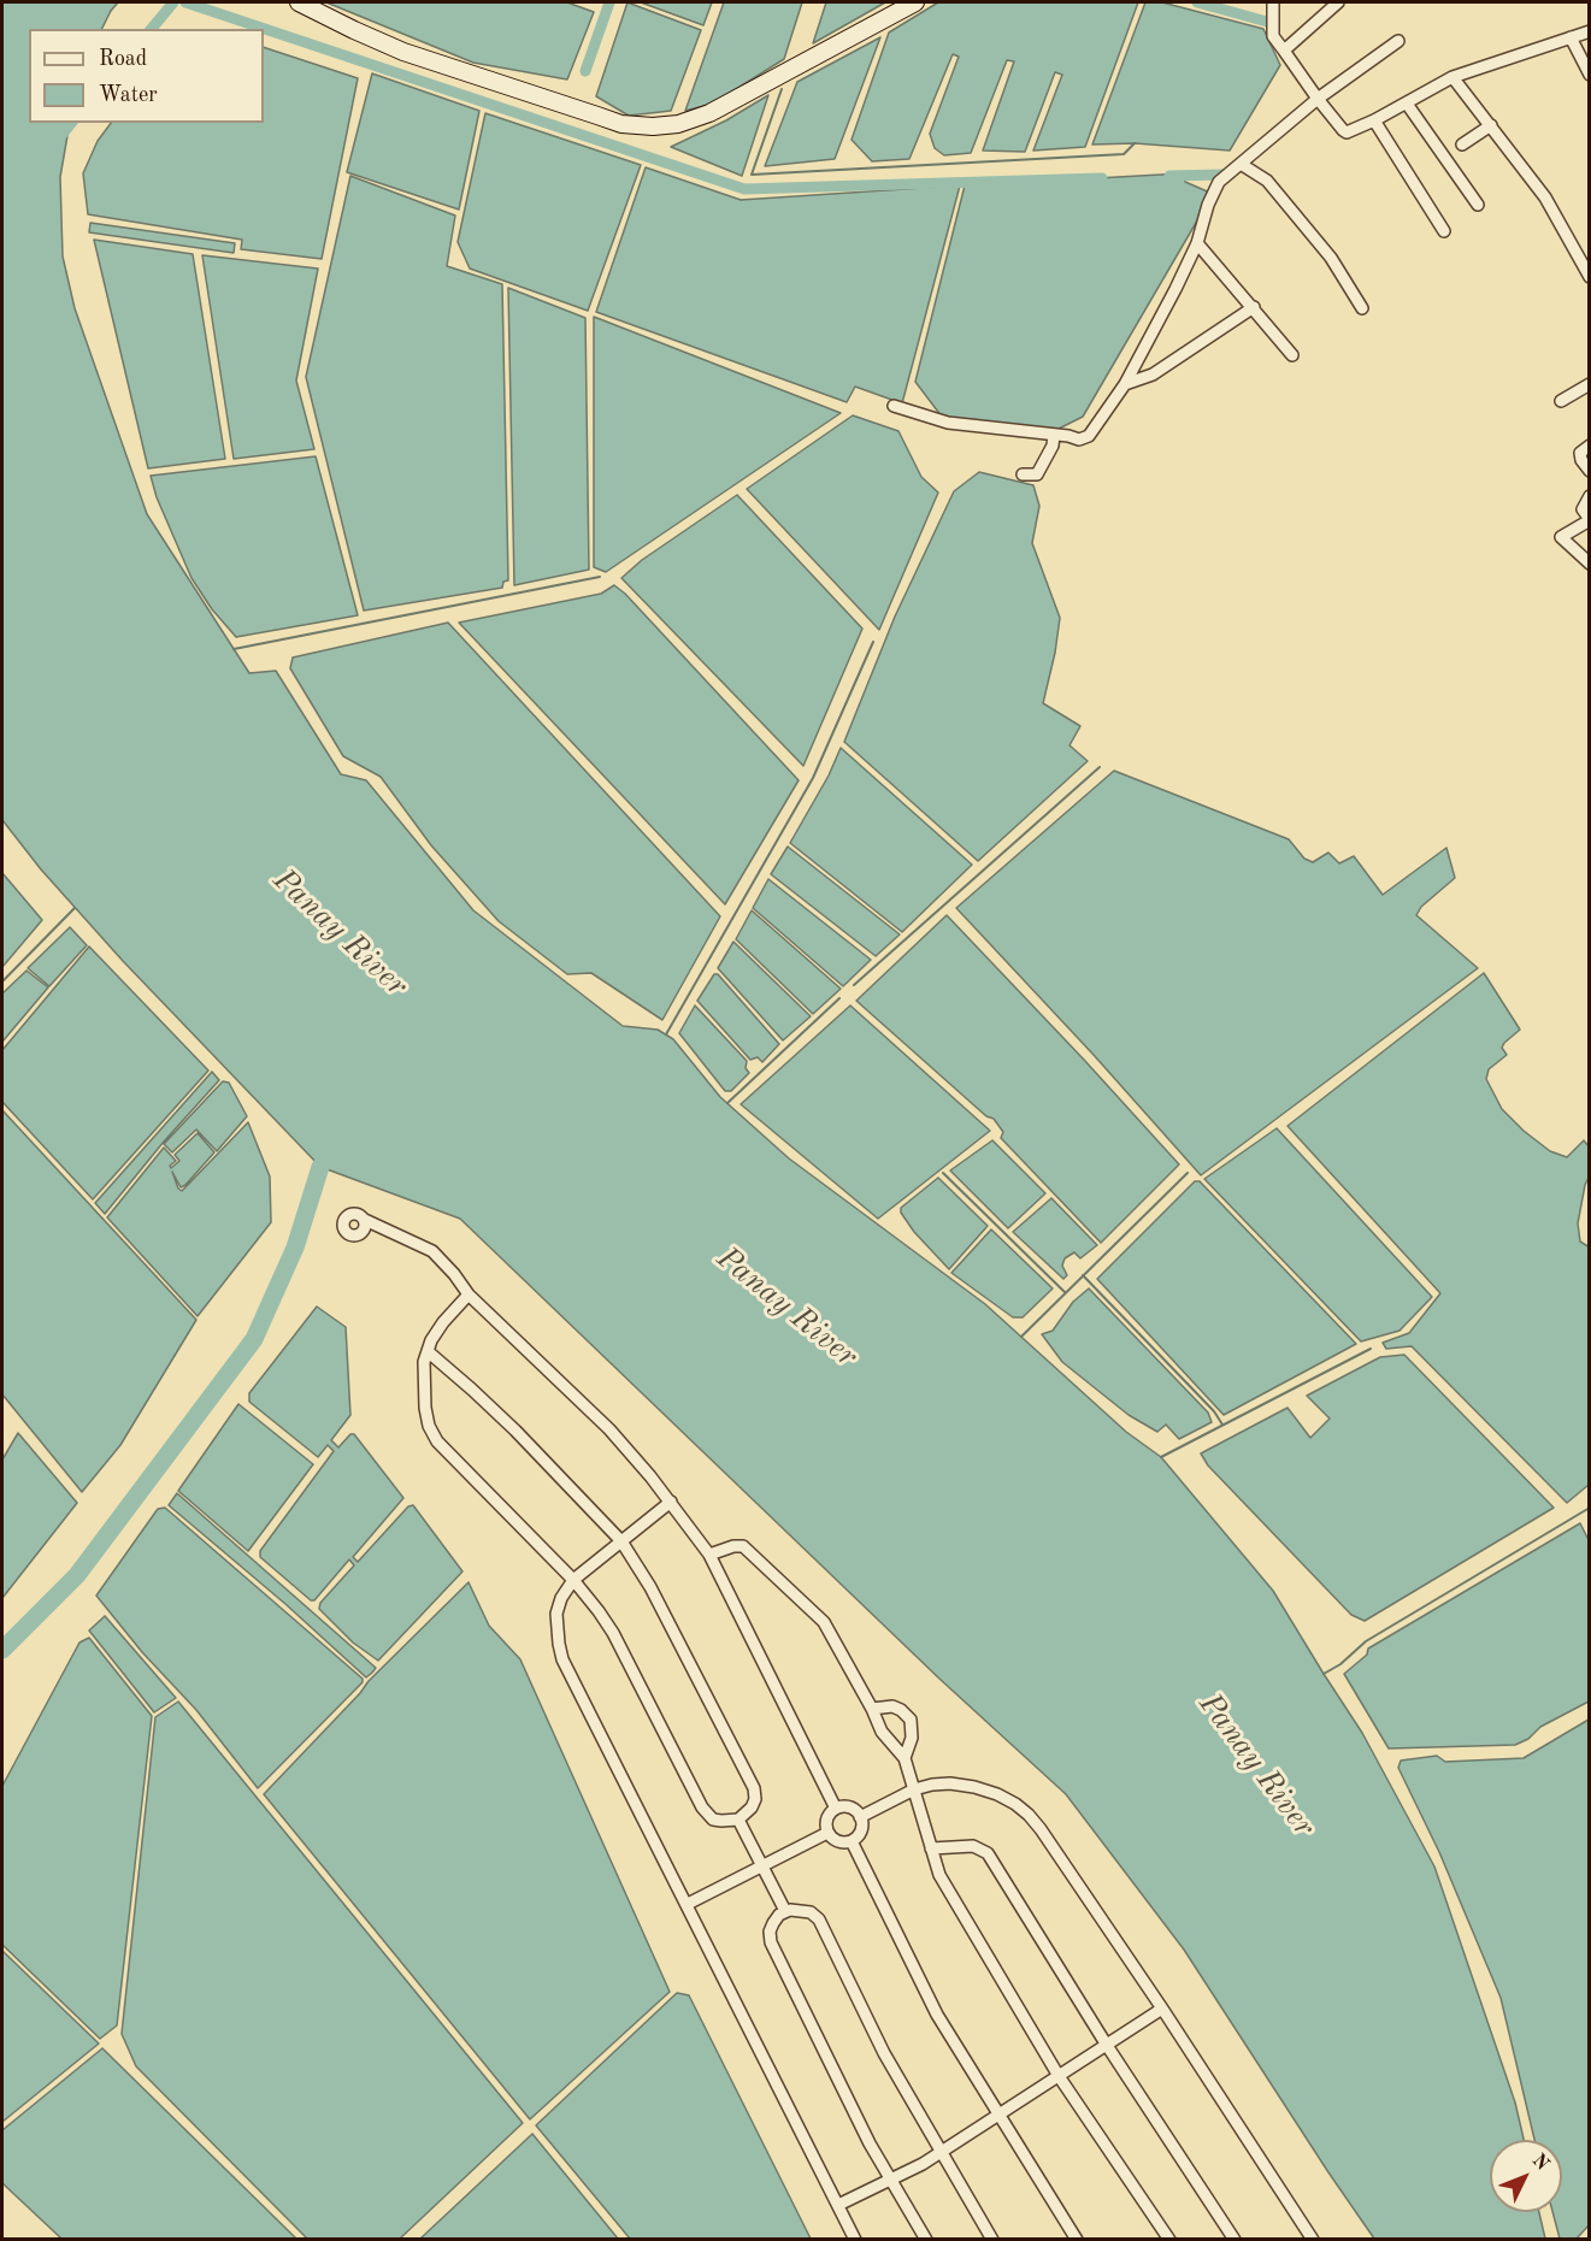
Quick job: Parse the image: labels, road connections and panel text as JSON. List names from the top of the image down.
{
  "water": ["Panay River"],
  "legend": ["Road", "Water"],
  "north": "top right"
}
